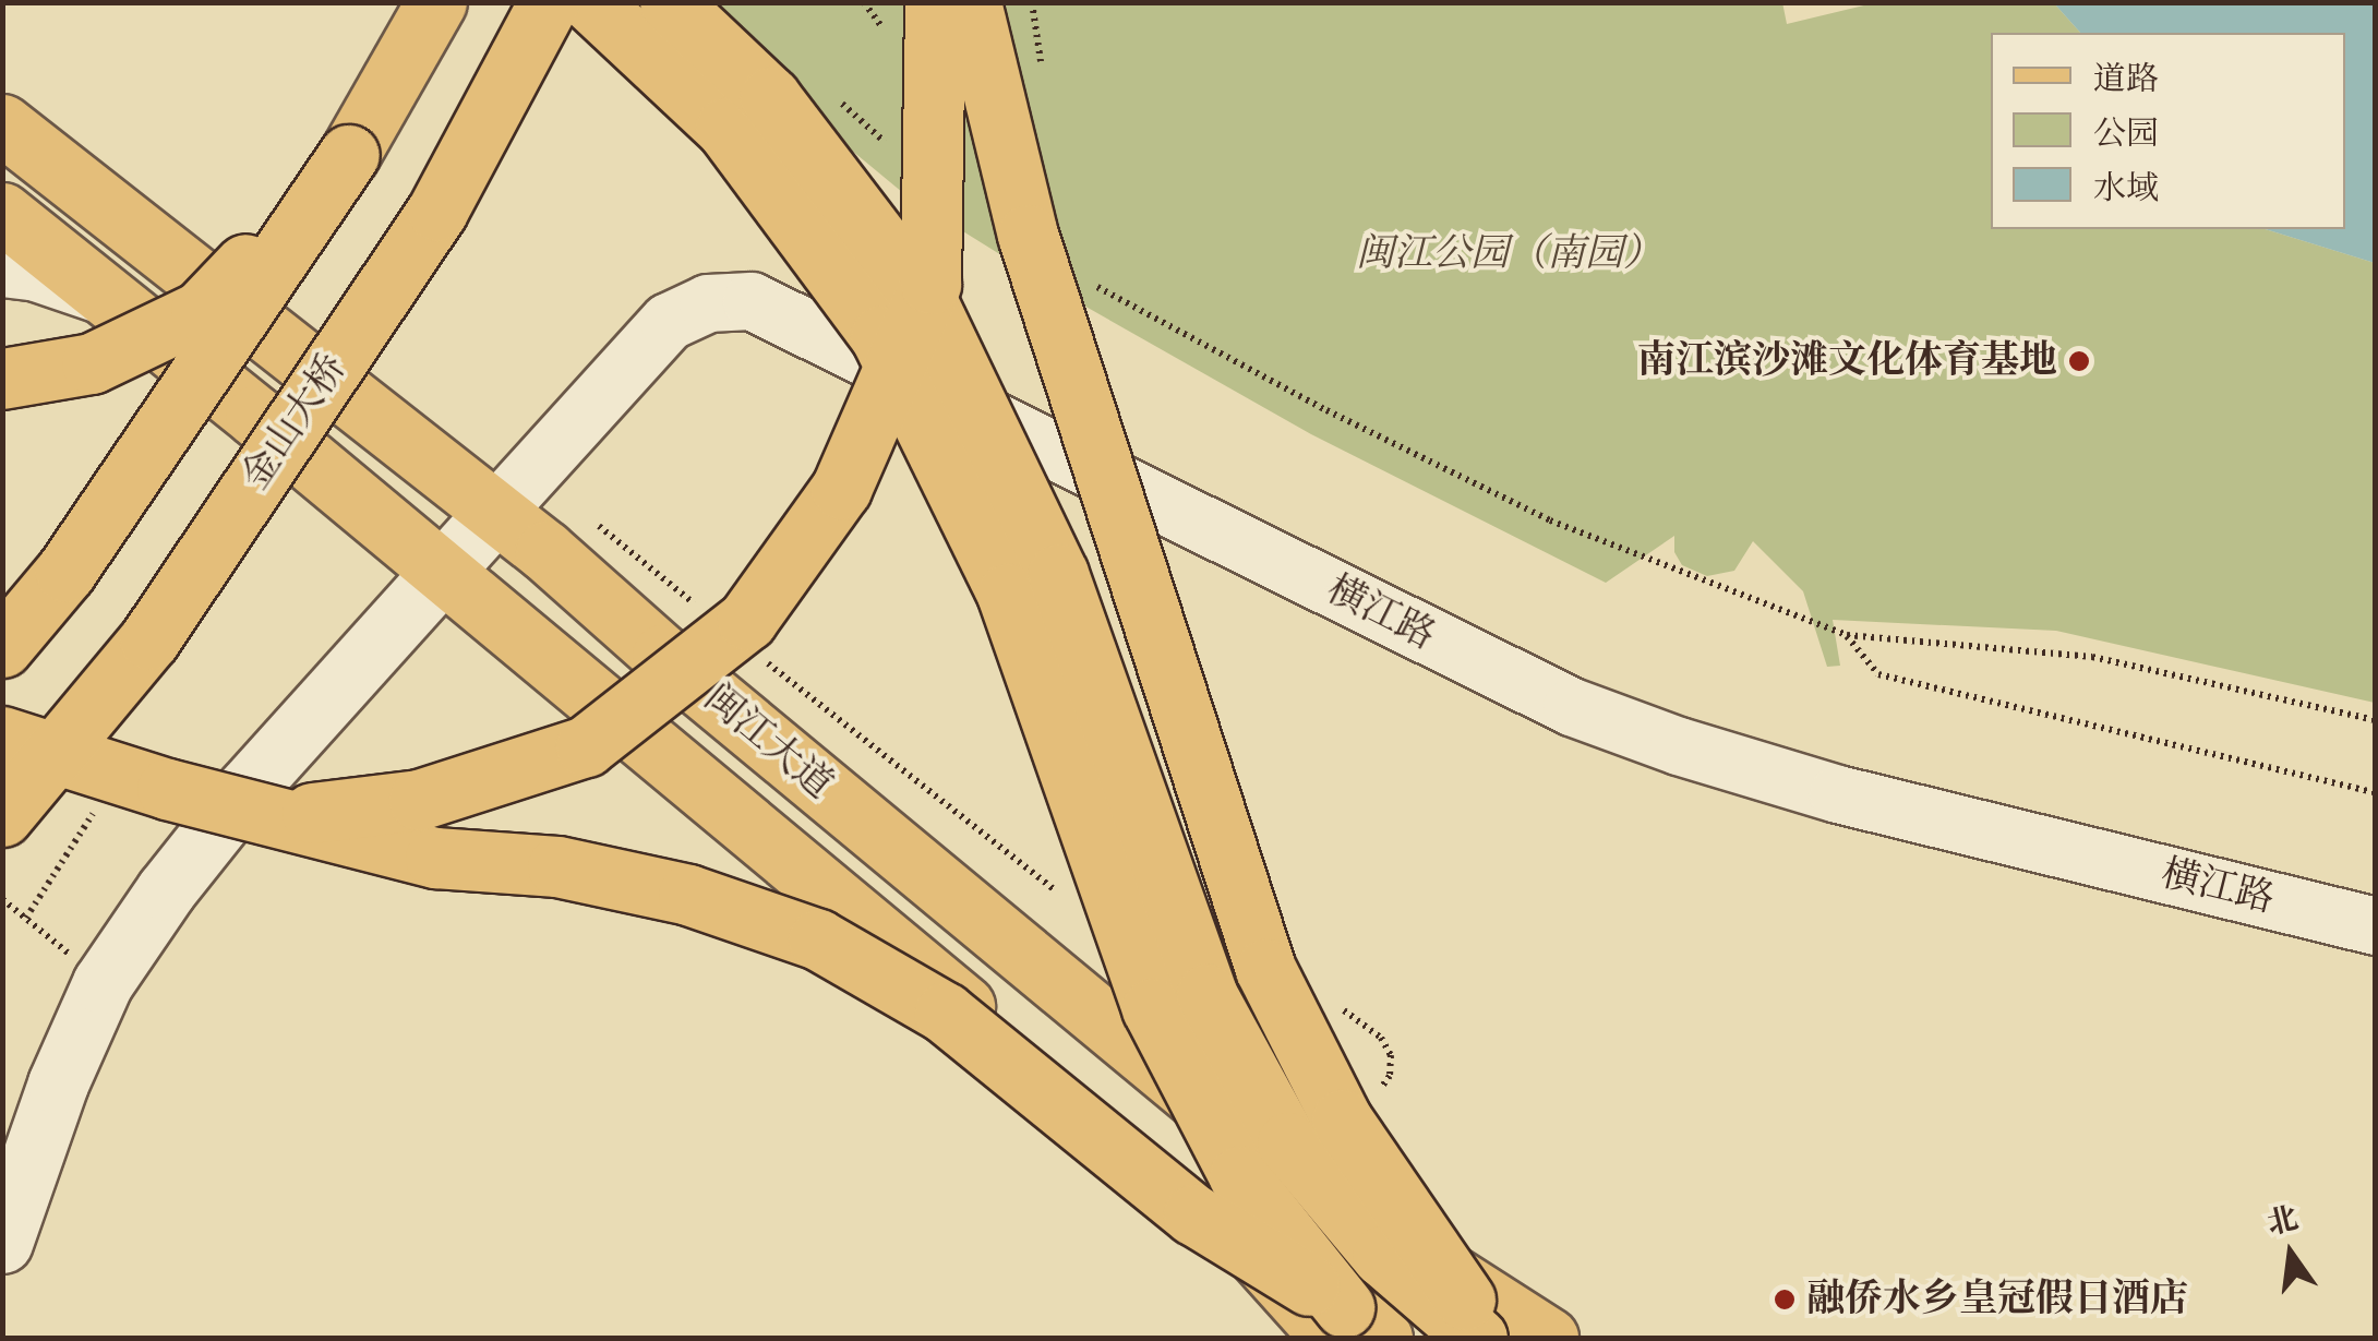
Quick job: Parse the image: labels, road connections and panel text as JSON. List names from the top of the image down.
{
  "streets": {
    "main road": ["金山大桥", "闽江大道"],
    "street": ["横江路"]
  },
  "crossings": [
    ["横江路", "闽江大道"]
  ],
  "parks": ["闽江公园（南园）"],
  "places": ["南江滨沙滩文化体育基地", "融侨水乡皇冠假日酒店"],
  "legend": ["道路", "公园", "水域"],
  "north": "top"
}
